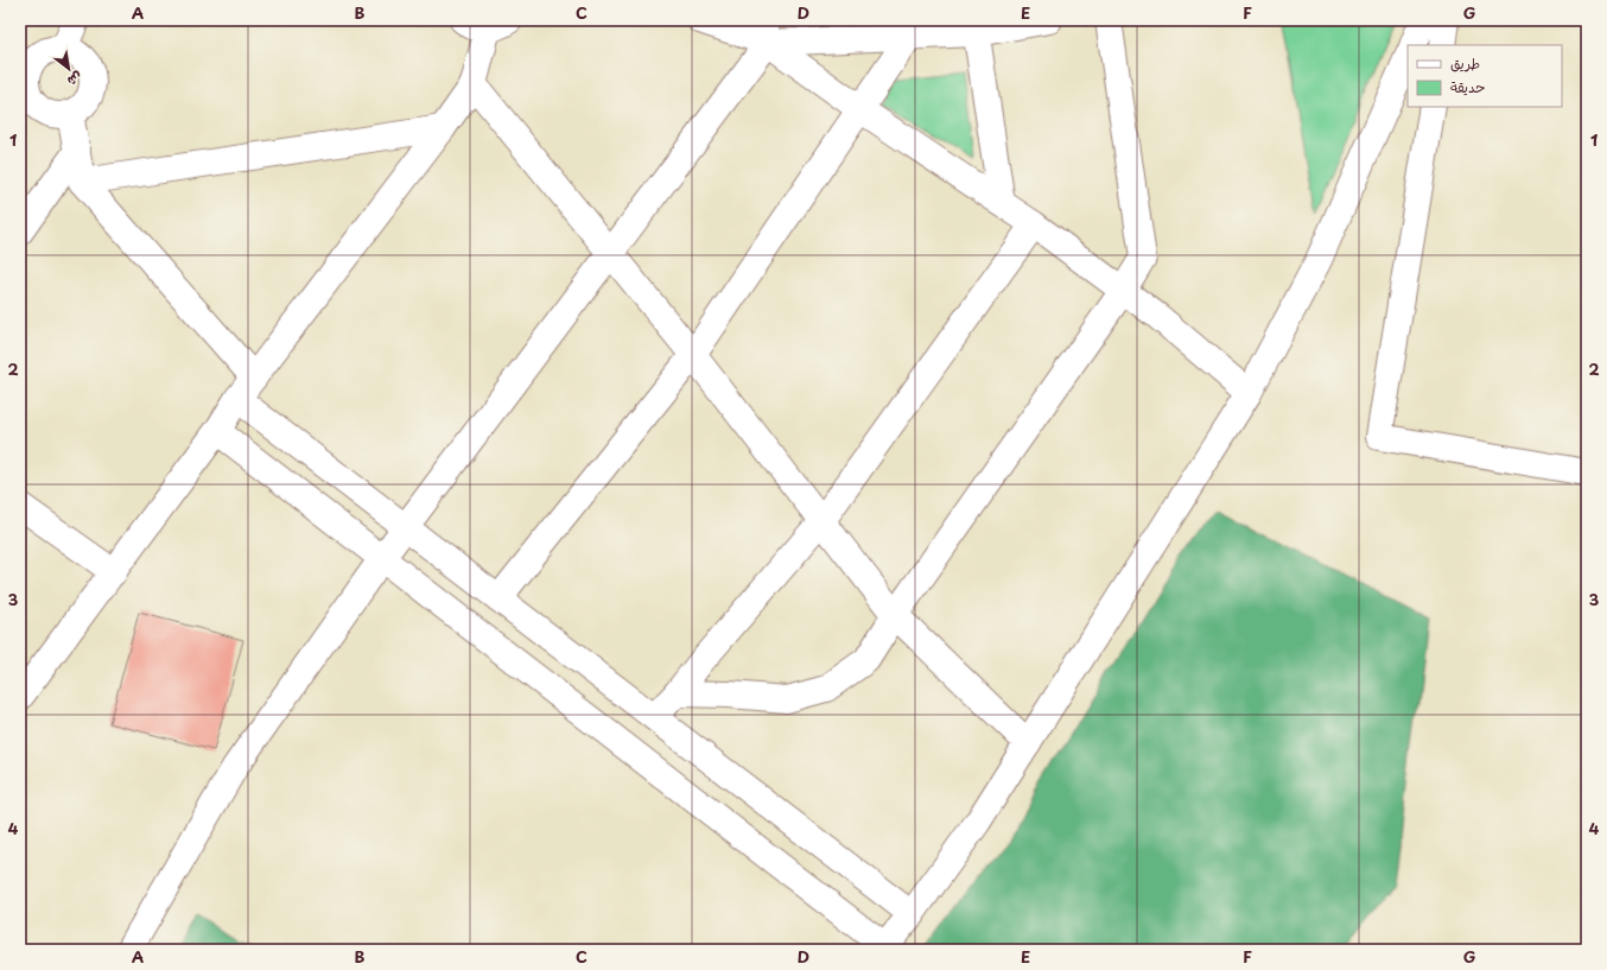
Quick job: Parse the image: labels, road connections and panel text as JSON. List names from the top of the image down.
{
  "legend": ["طريق", "حديقة"],
  "north": "bottom right",
  "grid": {
    "columns": [
      "A",
      "B",
      "C",
      "D",
      "E",
      "F",
      "G"
    ],
    "rows": [
      "1",
      "2",
      "3",
      "4"
    ]
  }
}
